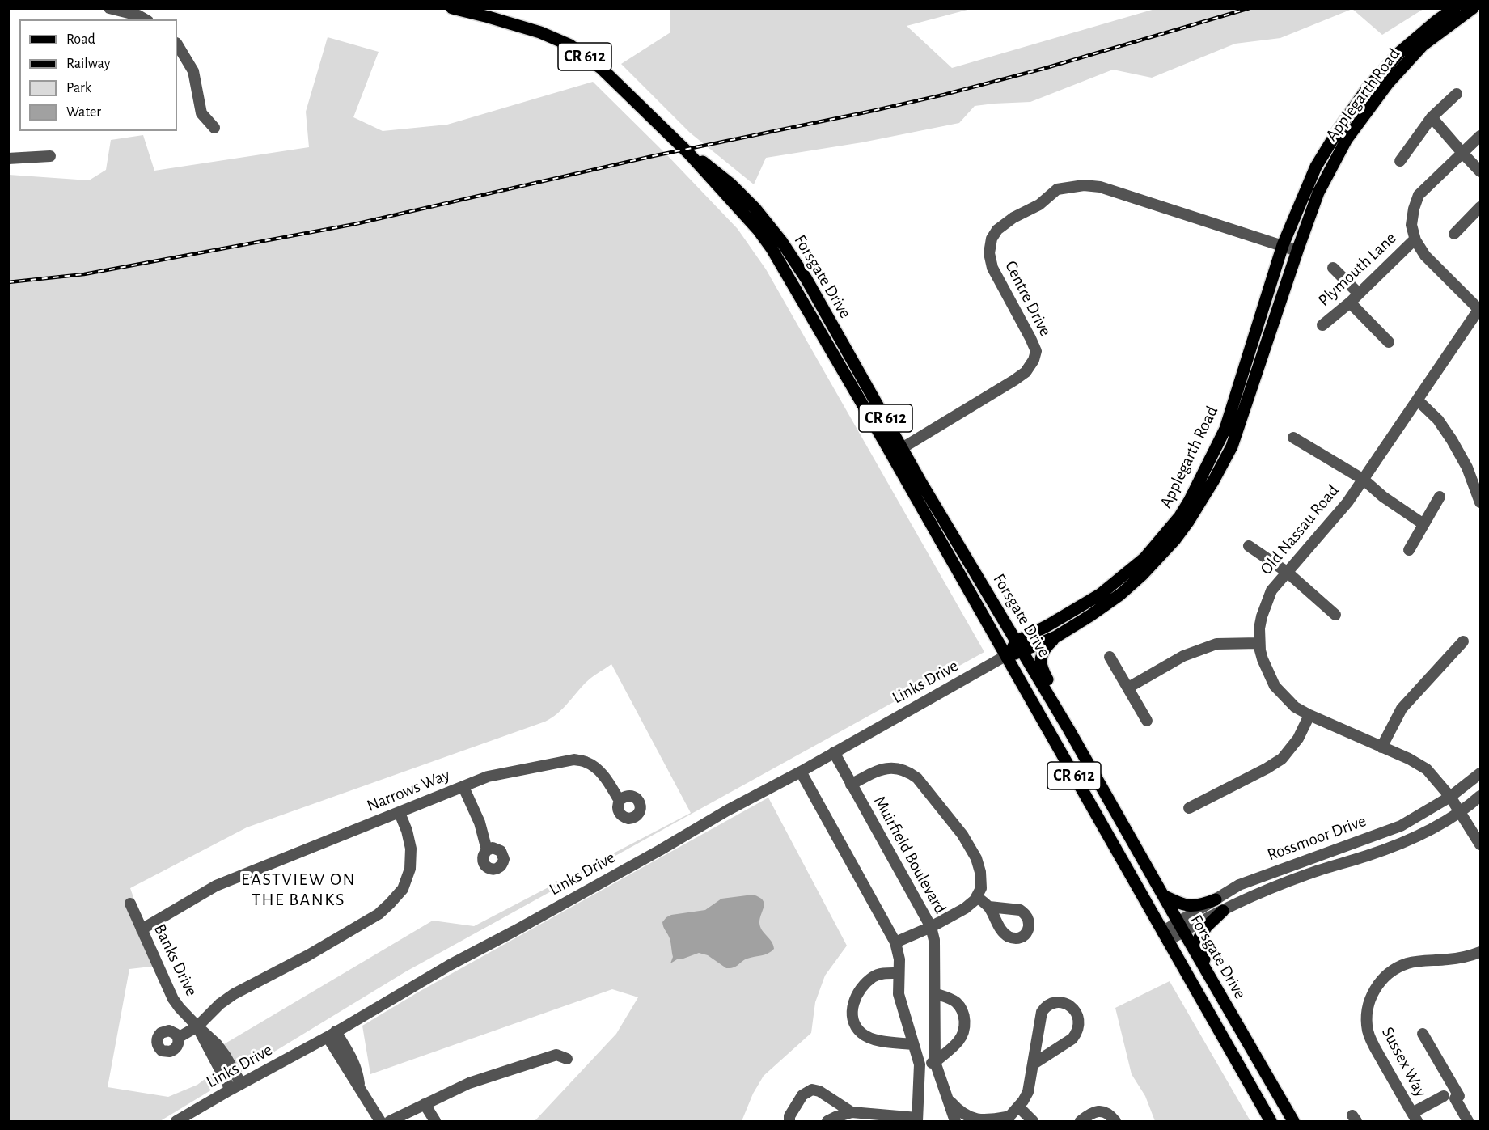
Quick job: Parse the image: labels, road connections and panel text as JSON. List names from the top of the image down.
{
  "streets": {
    "main road": ["CR 612", "Applegarth Road", "Forsgate Drive"],
    "street": [
      "Plymouth Lane",
      "Centre Drive",
      "Old Nassau Road",
      "Links Drive",
      "Narrows Way",
      "Rossmoor Drive",
      "Muirfield Boulevard",
      "Banks Drive",
      "Sussex Way"
    ]
  },
  "crossings": [
    ["Applegarth Road", "Forsgate Drive"],
    ["Applegarth Road", "Centre Drive"],
    ["Applegarth Road", "Links Drive"],
    ["Forsgate Drive", "Centre Drive"],
    ["Forsgate Drive", "Links Drive"],
    ["Forsgate Drive", "Rossmoor Drive"],
    ["Old Nassau Road", "Rossmoor Drive"],
    ["Links Drive", "Muirfield Boulevard"],
    ["Links Drive", "Banks Drive"],
    ["Narrows Way", "Banks Drive"]
  ],
  "districts": ["EASTVIEW ON THE BANKS"],
  "legend": [
    "Road",
    "Railway",
    "Park",
    "Water"
  ]
}
